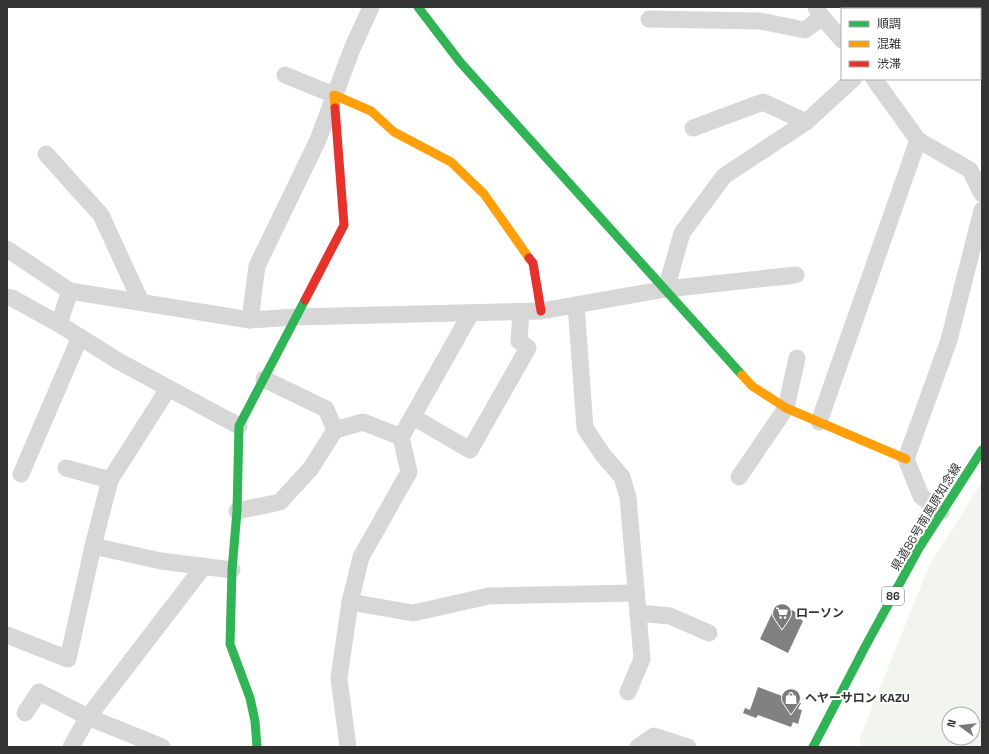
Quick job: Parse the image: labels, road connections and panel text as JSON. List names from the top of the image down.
{
  "streets": {
    "street": ["県道86号南風原知念線", "86"]
  },
  "places": {
    "supermarket": ["ローソン"],
    "shop": ["ヘヤーサロン KAZU"]
  },
  "legend": ["順調", "混雑", "渋滞"],
  "north": "left"
}
